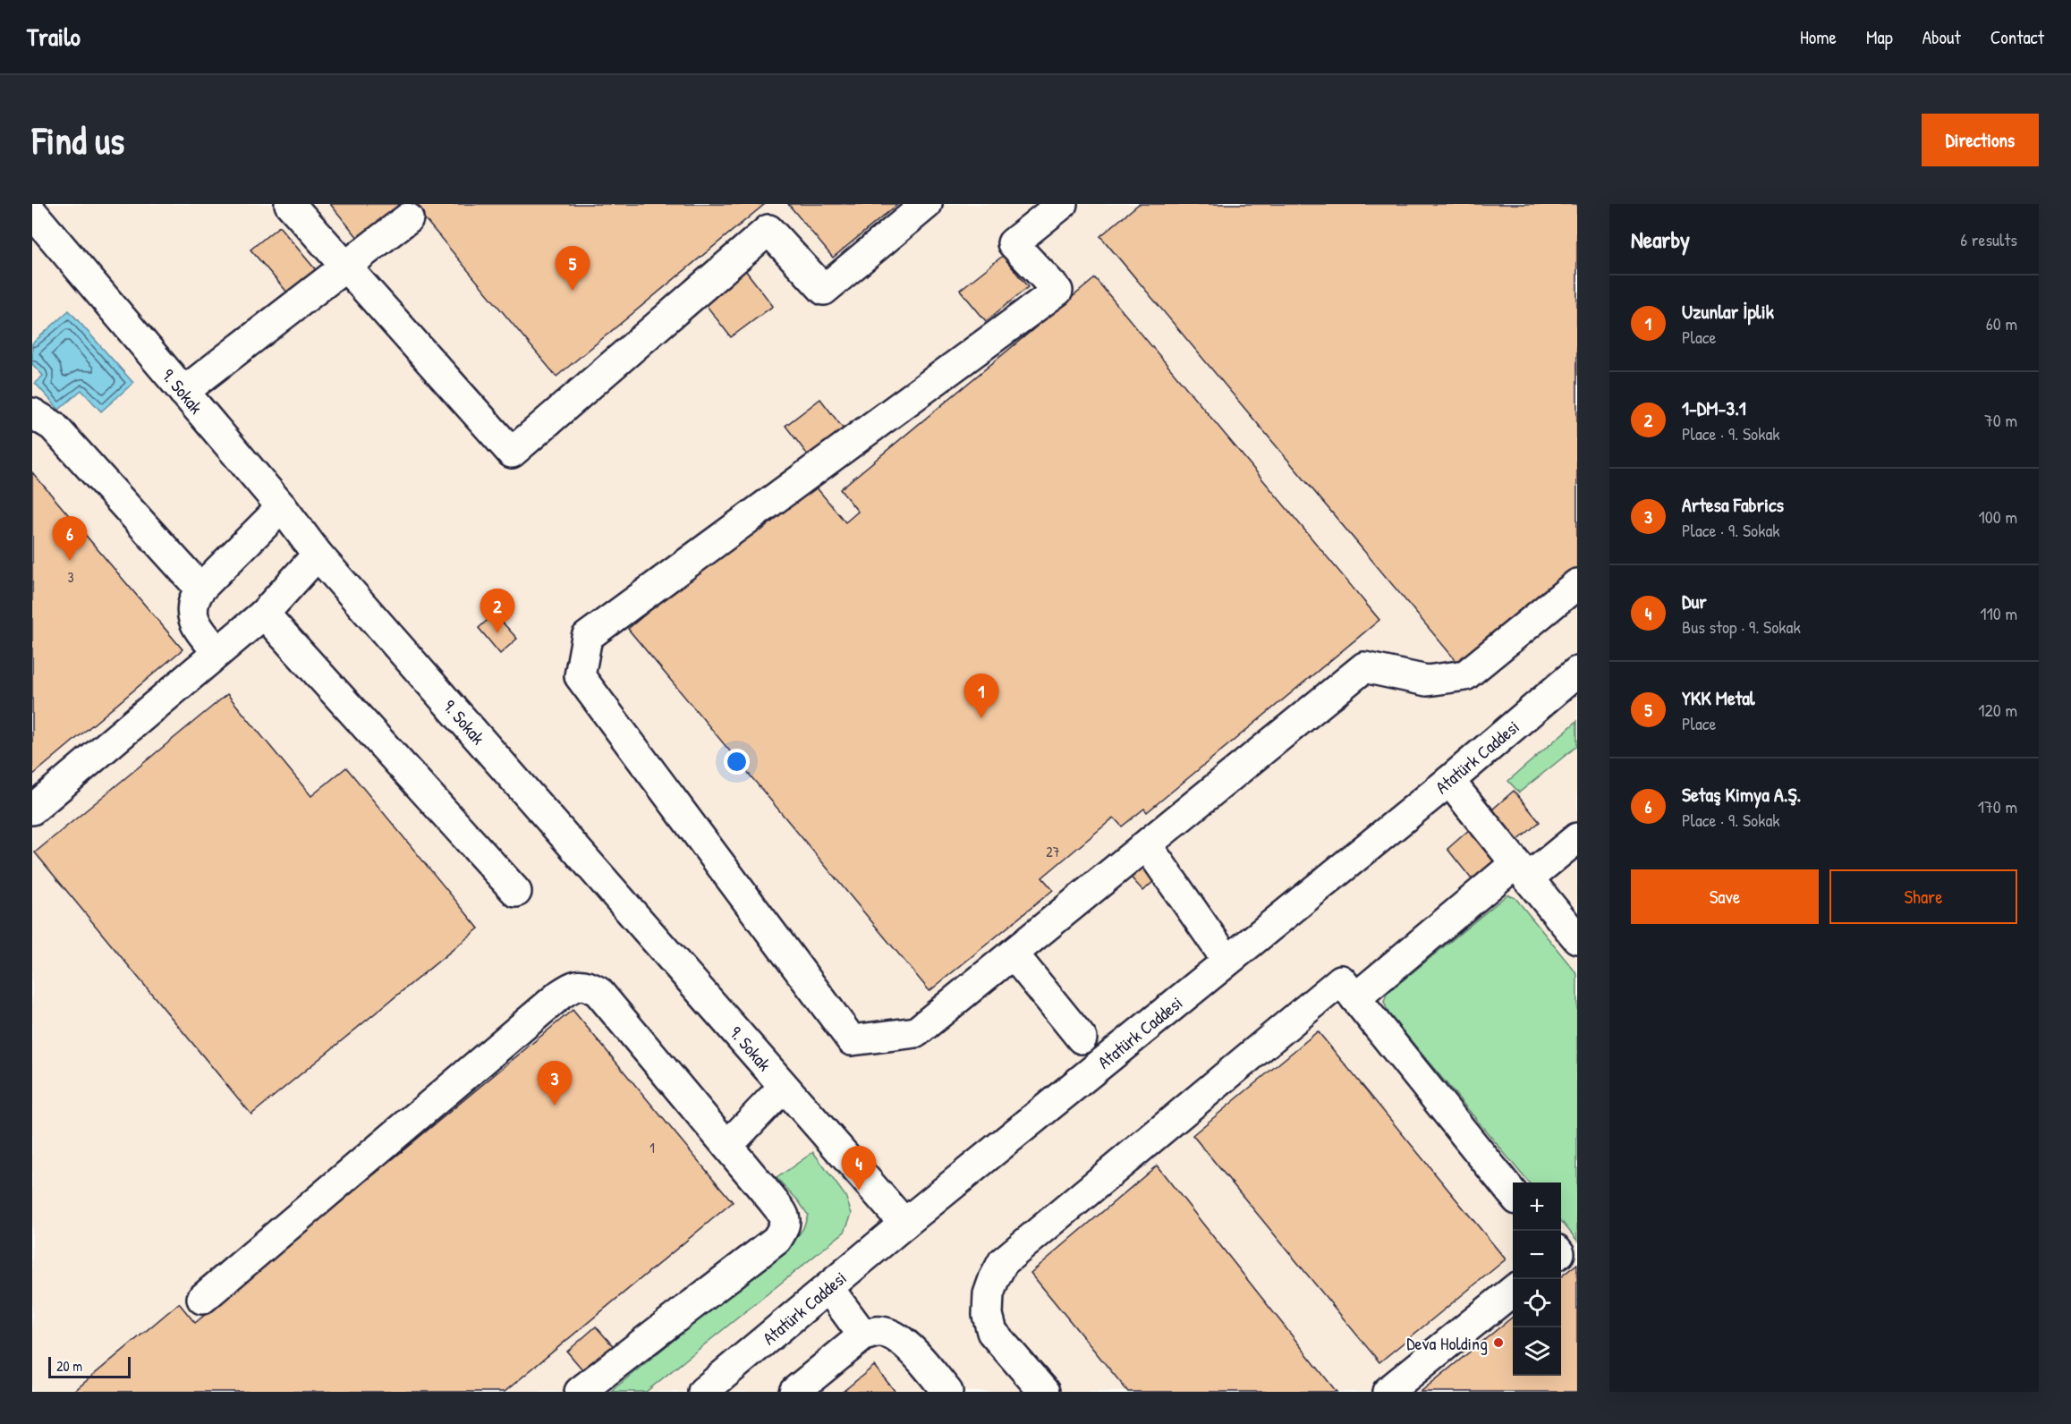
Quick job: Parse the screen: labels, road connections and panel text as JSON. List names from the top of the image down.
{
  "streets": {
    "street": ["9. Sokak", "Atatürk Caddesi"]
  },
  "crossings": [
    ["9. Sokak", "Atatürk Caddesi"]
  ],
  "places": ["Deva Holding"],
  "house_numbers": ["3", "27", "1"],
  "scale_bar": "20 m",
  "page": {
    "header": "Trailo",
    "nav": [
      "Home",
      "Map",
      "About",
      "Contact"
    ],
    "buttons": [
      "Directions",
      ["Save", "Share"]
    ],
    "title": "Find us",
    "heading": ["Nearby", "6 results"],
    "pins": [
      "5",
      "6",
      "2",
      "1",
      "3",
      "4"
    ],
    "list": [
      {
        "mark": "1",
        "name": "Uzunlar İplik",
        "note": "Place",
        "value": "60 m"
      },
      {
        "mark": "2",
        "name": "1-DM-3.1",
        "note": "Place · 9. Sokak",
        "value": "70 m"
      },
      {
        "mark": "3",
        "name": "Artesa Fabrics",
        "note": "Place · 9. Sokak",
        "value": "100 m"
      },
      {
        "mark": "4",
        "name": "Dur",
        "note": "Bus stop · 9. Sokak",
        "value": "110 m"
      },
      {
        "mark": "5",
        "name": "YKK Metal",
        "note": "Place",
        "value": "120 m"
      },
      {
        "mark": "6",
        "name": "Setaş Kimya A.Ş.",
        "note": "Place · 9. Sokak",
        "value": "170 m"
      }
    ],
    "map_buttons": ["+", "−"],
    "scale": "20 m"
  }
}
